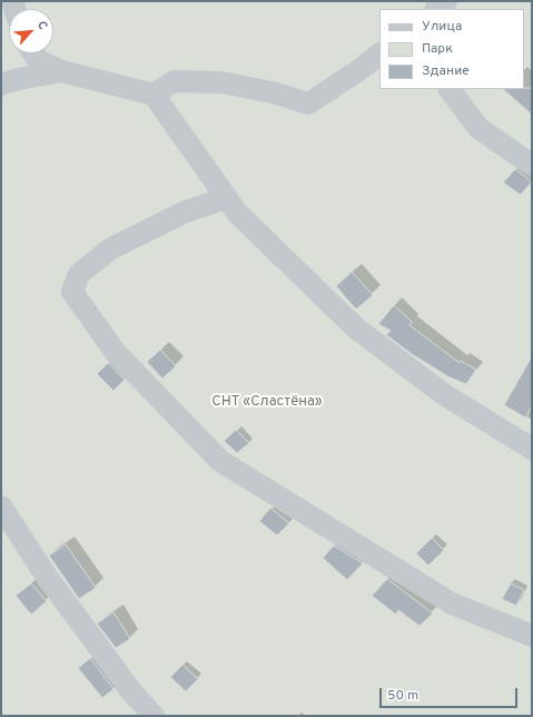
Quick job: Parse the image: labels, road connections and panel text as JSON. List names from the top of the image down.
{
  "parks": ["СНТ «Сластёна»"],
  "legend": ["Улица", "Парк", "Здание"],
  "scale_bar": "50 m",
  "north": "top right"
}
